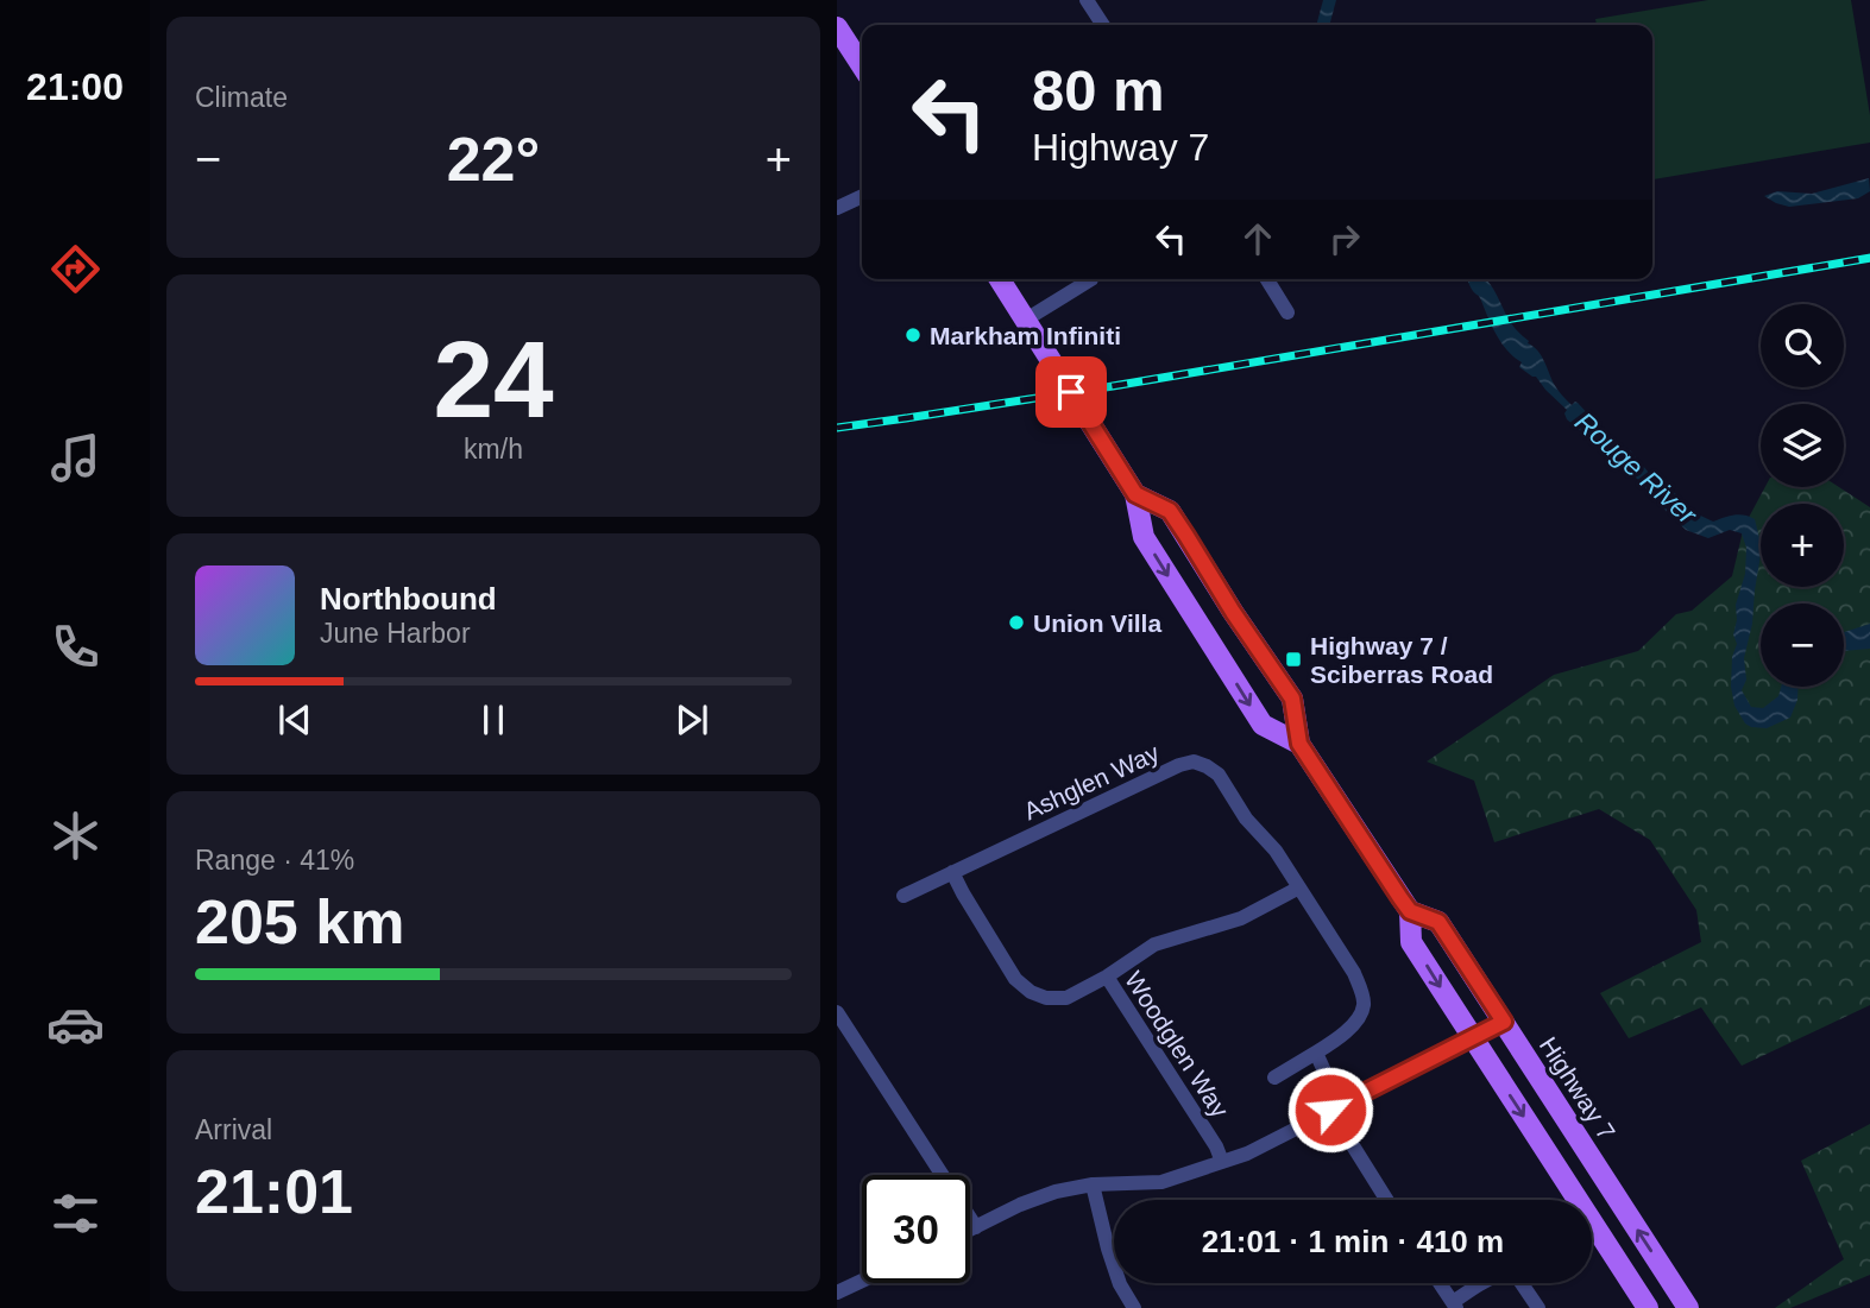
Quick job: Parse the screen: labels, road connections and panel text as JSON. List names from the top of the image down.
{
  "streets": {
    "main road": ["Highway 7"],
    "street": ["Ashglen Way", "Woodglen Way"]
  },
  "crossings": [
    ["Ashglen Way", "Woodglen Way"]
  ],
  "water": ["Rouge River"],
  "places": {
    "other": ["Markham Infiniti", "Union Villa"],
    "transit": ["Highway 7 / Sciberras Road"]
  },
  "page": {
    "tabs": "21:00",
    "tile": [
      "Climate",
      ["24", "km/h"],
      ["Range · 41%", "205 km"],
      ["Arrival", "21:01"]
    ],
    "turn": ["80 m", "Highway 7"],
    "heat": ["−", "22°", "+"],
    "map_buttons": ["+", "−"],
    "song": ["Northbound", "June Harbor"],
    "limit": "30",
    "trip": "21:01 · 1 min · 410 m"
  }
}
